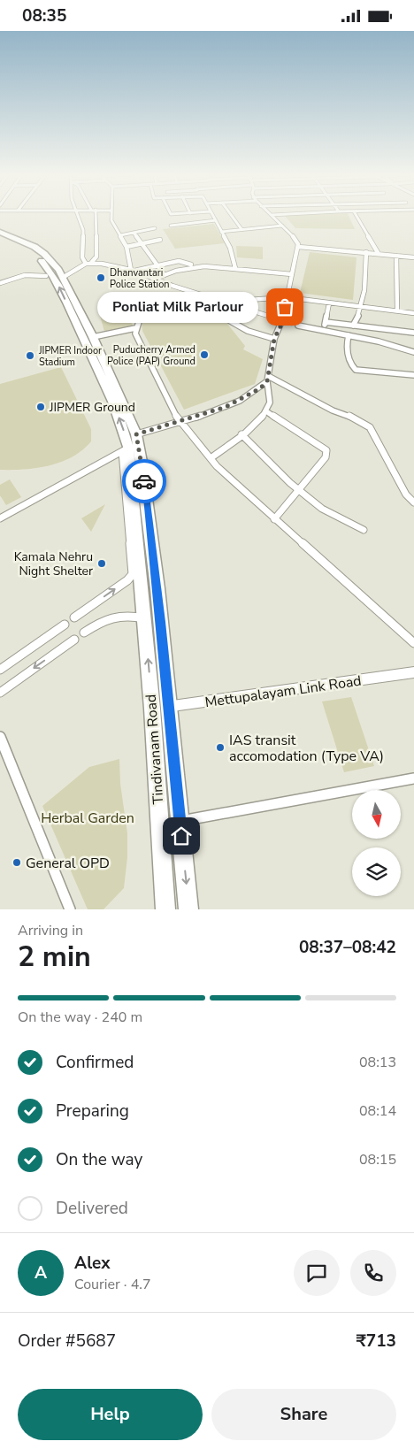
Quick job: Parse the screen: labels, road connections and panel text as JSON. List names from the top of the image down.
{
  "streets": {
    "highway": ["Tindivanam Road"],
    "street": ["Mettupalayam Link Road"]
  },
  "crossings": [
    ["Mettupalayam Link Road", "Tindivanam Road"]
  ],
  "parks": ["Herbal Garden"],
  "places": [
    "Dhanvantari Police Station",
    "Ponliat Milk Parlour",
    "Puducherry Armed Police (PAP) Ground",
    "JIPMER Indoor Stadium",
    "JIPMER Ground",
    "Kamala Nehru Night Shelter",
    "IAS transit accomodation (Type VA)",
    "General OPD"
  ],
  "north": "bottom",
  "page": {
    "status": "08:35",
    "bubble": "Ponliat Milk Parlour",
    "heading": ["2 min", "Arriving in", "08:37–08:42"],
    "panel": [
      "Alex",
      "Courier · 4.7",
      "Order #5687",
      "₹713"
    ],
    "bar": "On the way · 240 m",
    "list": [
      ["Confirmed", "08:13"],
      ["Preparing", "08:14"],
      ["On the way", "08:15"],
      "Delivered"
    ],
    "round": "A",
    "buttons": ["Help", "Share"]
  }
}
